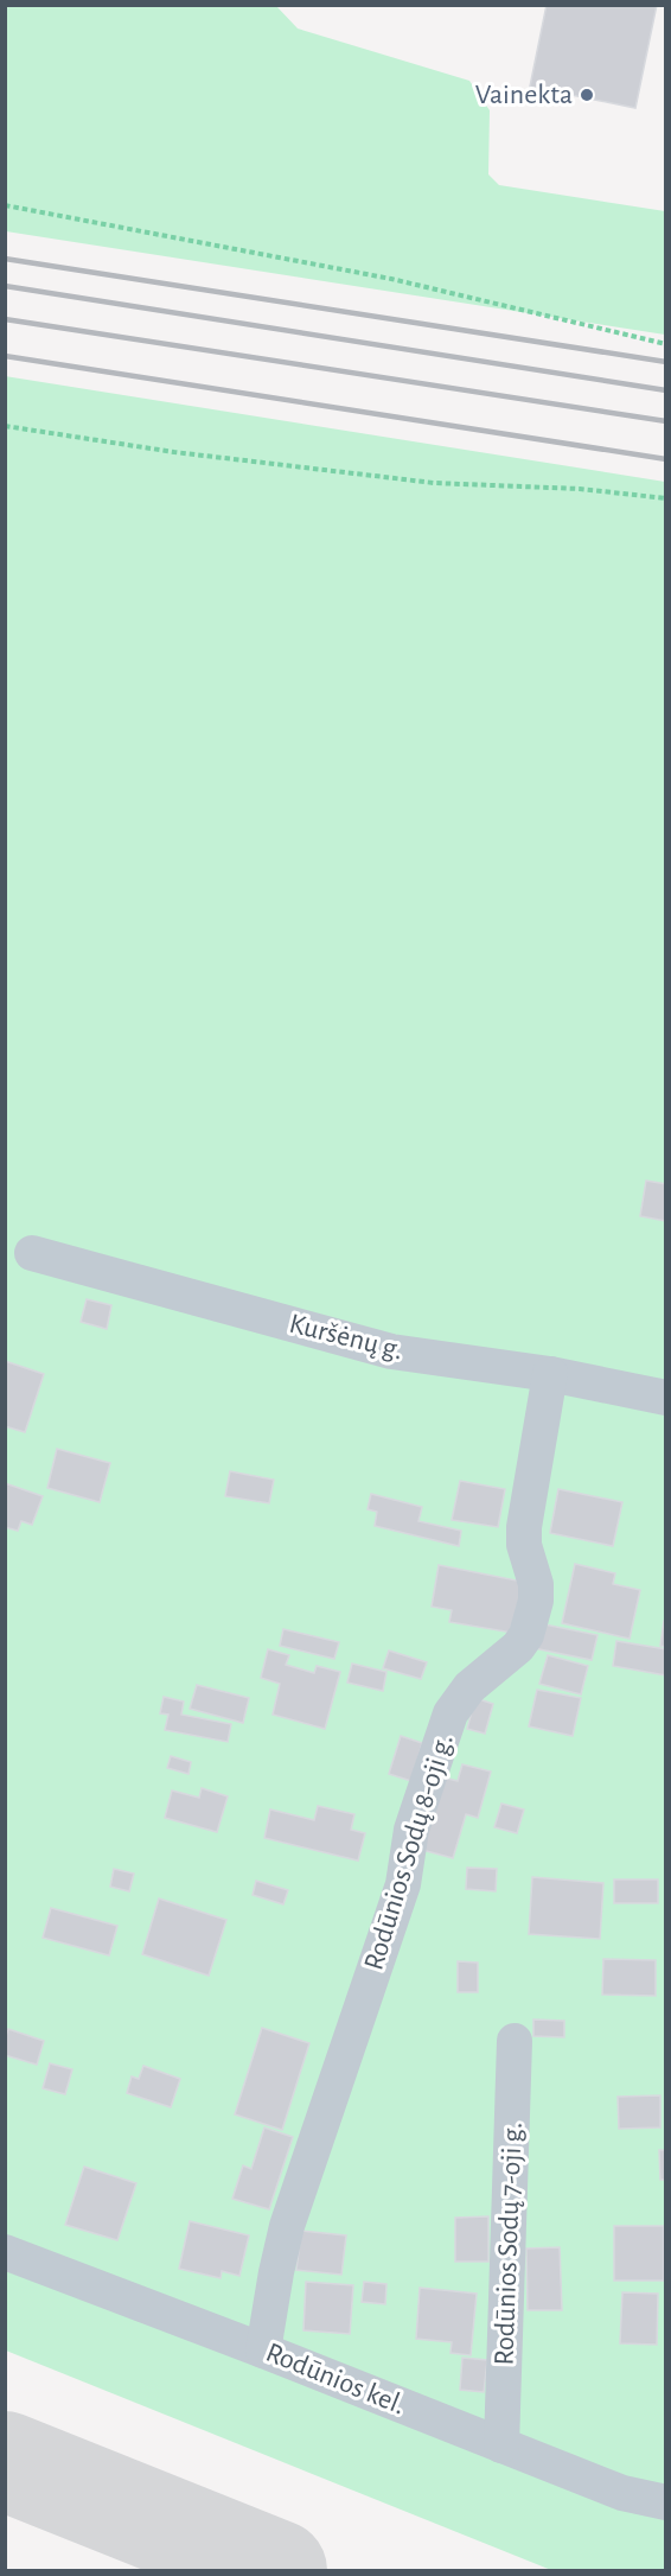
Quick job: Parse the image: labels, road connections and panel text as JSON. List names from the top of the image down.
{
  "streets": {
    "street": [
      "Kuršėnų g.",
      "Rodūnios Sodų 8-oji g.",
      "Rodūnios Sodų 7-oji g.",
      "Rodūnios kel."
    ]
  },
  "crossings": [
    ["Kuršėnų g.", "Rodūnios Sodų 8-oji g."],
    ["Rodūnios Sodų 8-oji g.", "Rodūnios kel."],
    ["Rodūnios Sodų 7-oji g.", "Rodūnios kel."]
  ],
  "places": ["Vainekta"]
}
